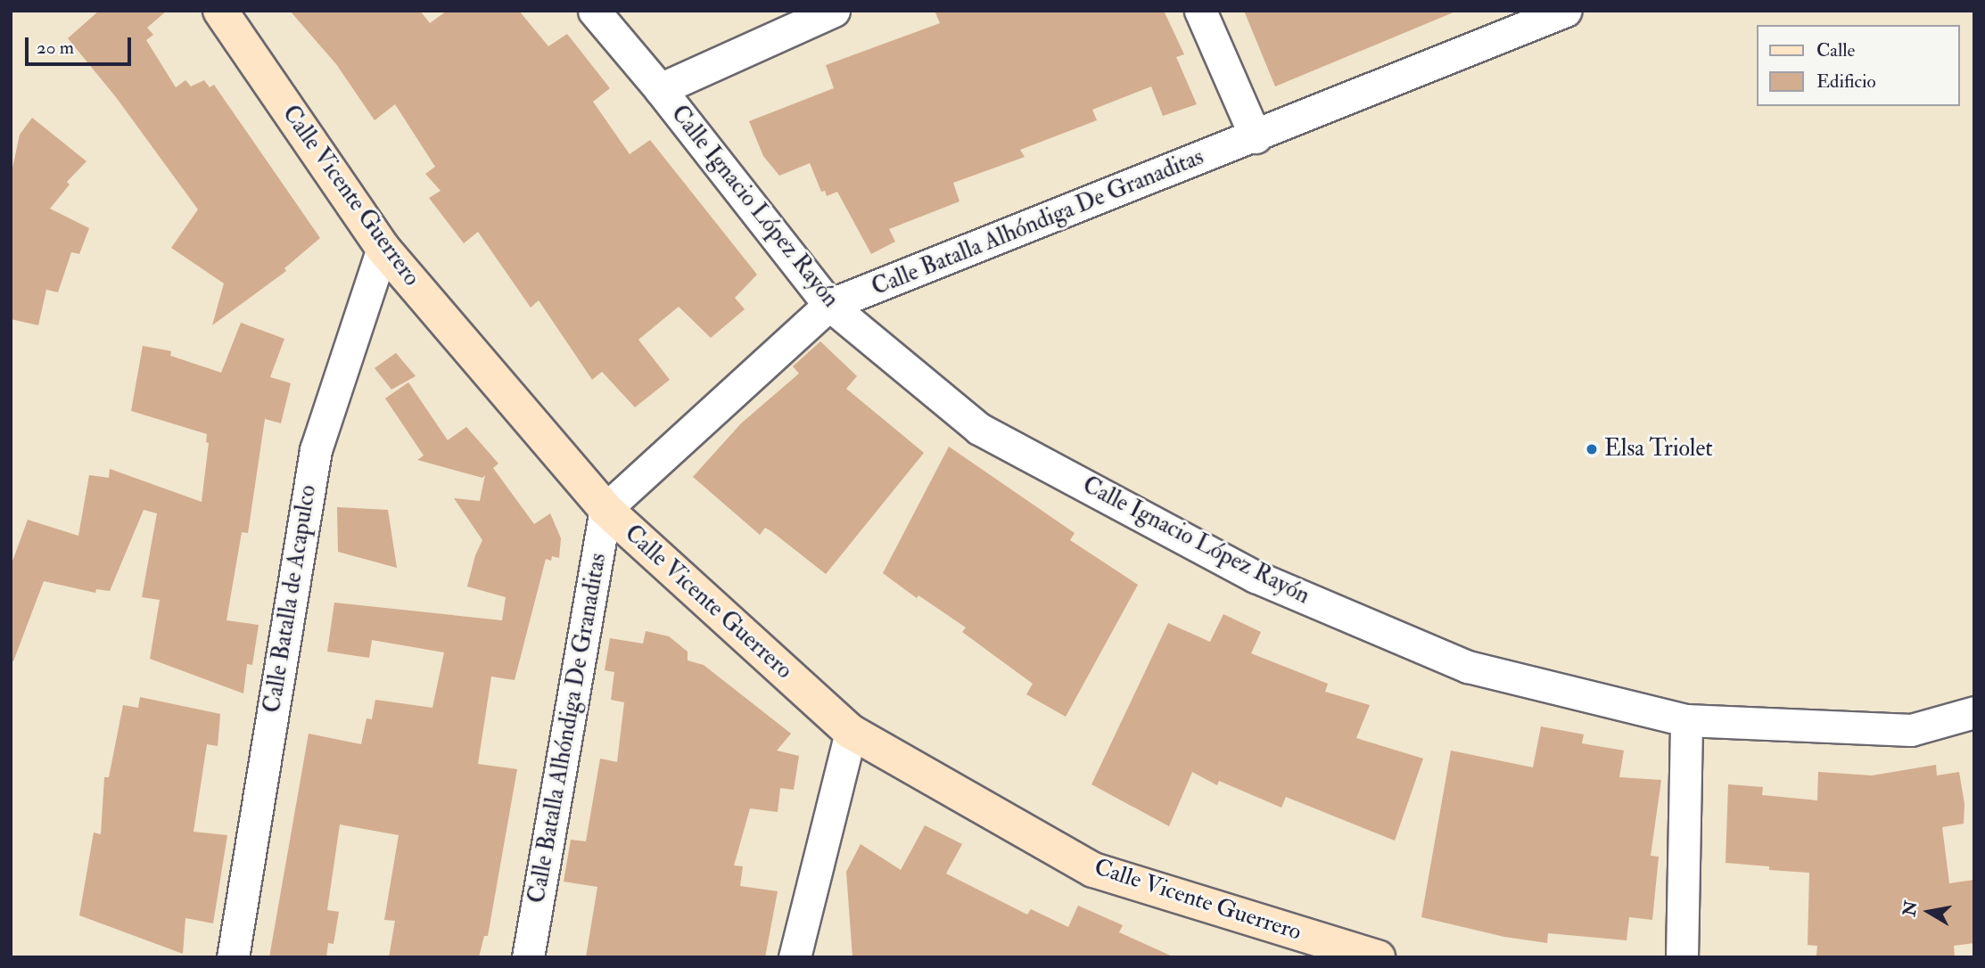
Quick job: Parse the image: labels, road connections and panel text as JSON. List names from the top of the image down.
{
  "streets": {
    "street": [
      "Calle Vicente Guerrero",
      "Calle Ignacio López Rayón",
      "Calle Batalla Alhóndiga De Granaditas",
      "Calle Batalla de Acapulco"
    ]
  },
  "crossings": [
    ["Calle Vicente Guerrero", "Calle Batalla Alhóndiga De Granaditas"],
    ["Calle Vicente Guerrero", "Calle Batalla de Acapulco"],
    ["Calle Ignacio López Rayón", "Calle Batalla Alhóndiga De Granaditas"]
  ],
  "places": ["Elsa Triolet"],
  "legend": ["Calle", "Edificio"],
  "scale_bar": "20 m",
  "north": "left"
}
